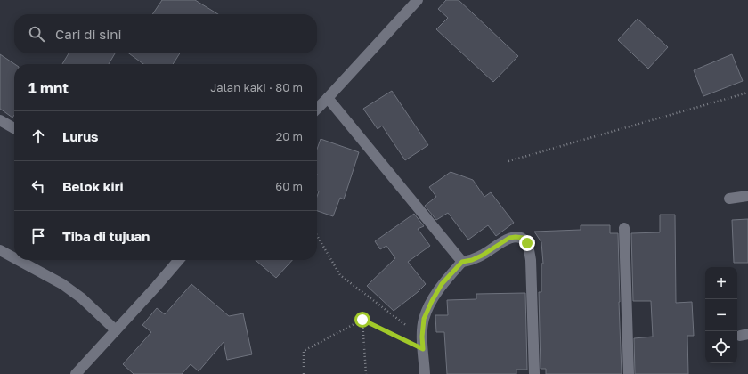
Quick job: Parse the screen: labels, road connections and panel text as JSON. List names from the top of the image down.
{
  "page": {
    "search": "Cari di sini",
    "heading": ["1 mnt", "Jalan kaki · 80 m"],
    "list": [
      ["Lurus", "20 m"],
      ["Belok kiri", "60 m"],
      "Tiba di tujuan"
    ],
    "map_buttons": ["+", "−"]
  }
}
